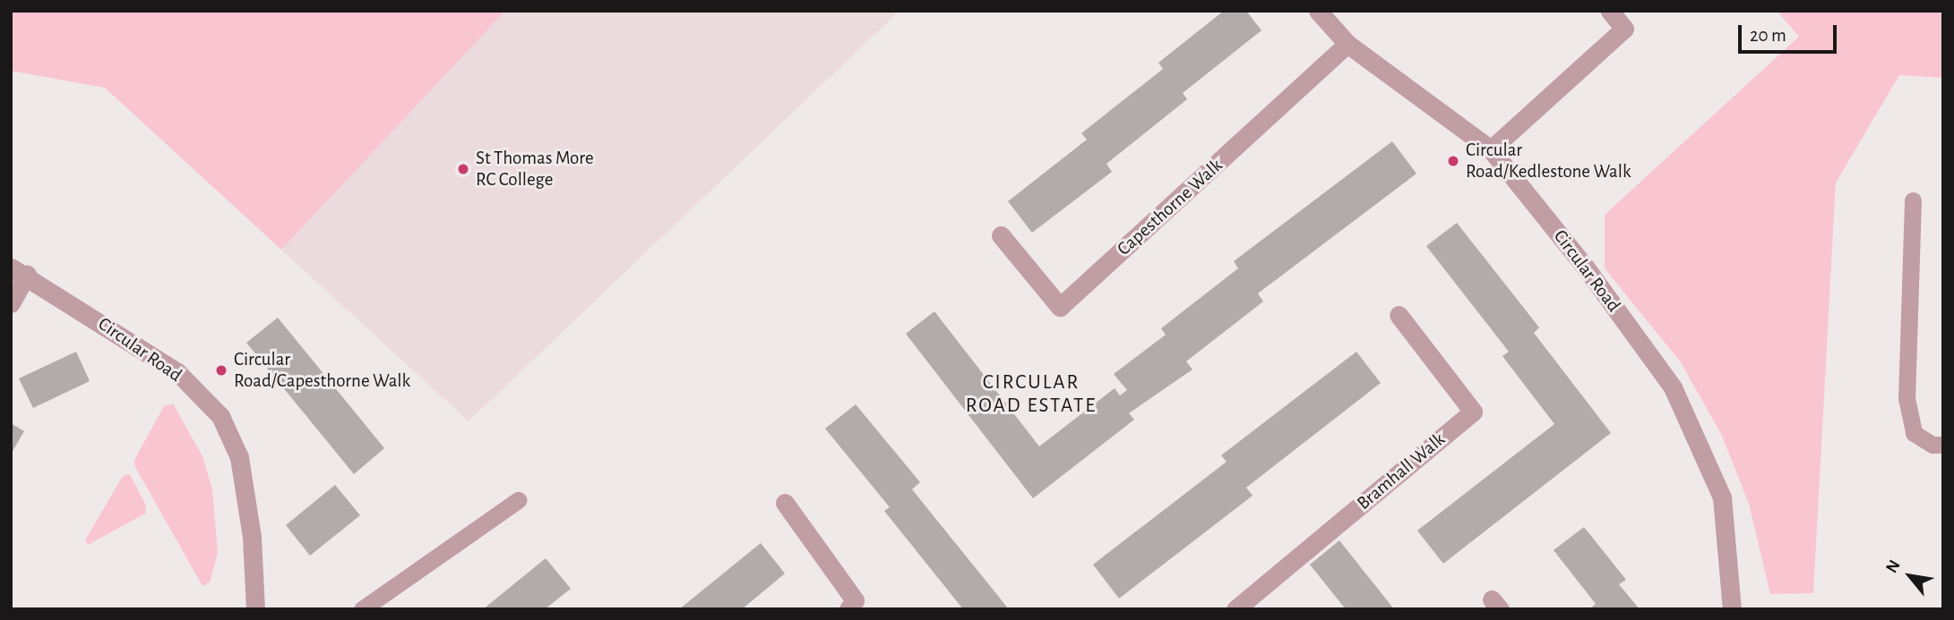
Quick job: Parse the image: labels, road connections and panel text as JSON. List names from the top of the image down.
{
  "streets": {
    "street": ["Capesthorne Walk", "Circular Road", "Bramhall Walk"]
  },
  "crossings": [
    ["Capesthorne Walk", "Circular Road"]
  ],
  "districts": ["CIRCULAR ROAD ESTATE"],
  "places": ["Circular Road/Kedlestone Walk", "St Thomas More RC College", "Circular Road/Capesthorne Walk"],
  "scale_bar": "20 m",
  "north": "top left"
}
